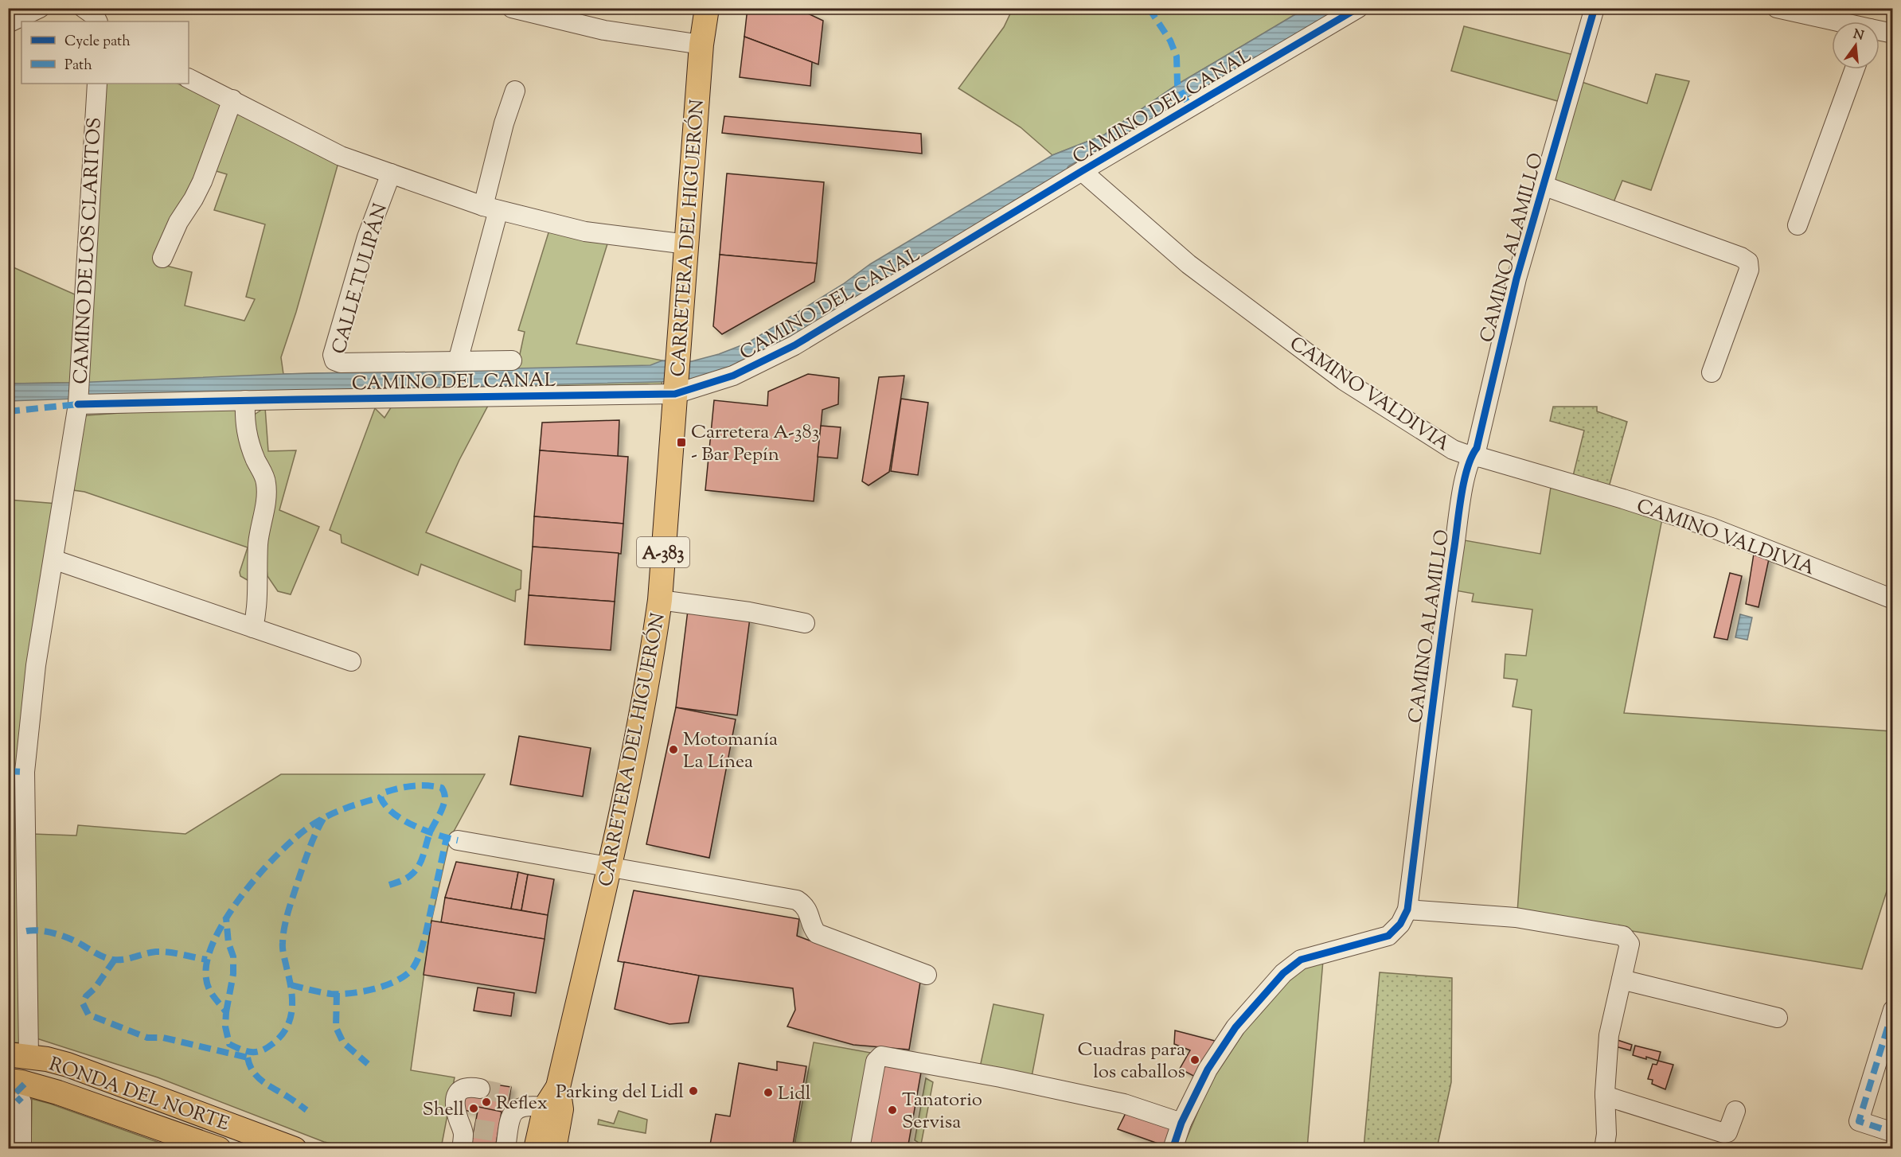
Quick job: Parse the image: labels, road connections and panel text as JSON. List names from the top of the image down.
{
  "streets": {
    "main road": ["CARRETERA DEL HIGUERÓN", "A-383", "RONDA DEL NORTE"],
    "street": [
      "CAMINO DEL CANAL",
      "CAMINO ALAMILLO",
      "CAMINO DE LOS CLARITOS",
      "CALLE TULIPÁN",
      "CAMINO VALDIVIA"
    ]
  },
  "crossings": [
    ["CAMINO DEL CANAL", "CARRETERA DEL HIGUERÓN"],
    ["CAMINO DEL CANAL", "CAMINO DE LOS CLARITOS"],
    ["CAMINO DEL CANAL", "CAMINO VALDIVIA"],
    ["CARRETERA DEL HIGUERÓN", "A-383"],
    ["CAMINO ALAMILLO", "CAMINO VALDIVIA"],
    ["CAMINO DE LOS CLARITOS", "RONDA DEL NORTE"]
  ],
  "places": {
    "transit": ["Carretera A-383 - Bar Pepín"],
    "other": [
      "Motomanía La Línea",
      "Cuadras para los caballos",
      "Parking del Lidl",
      "Lidl",
      "Reflex",
      "Shell",
      "Tanatorio Servisa"
    ]
  },
  "legend": ["Cycle path", "Path"],
  "north": "top"
}
